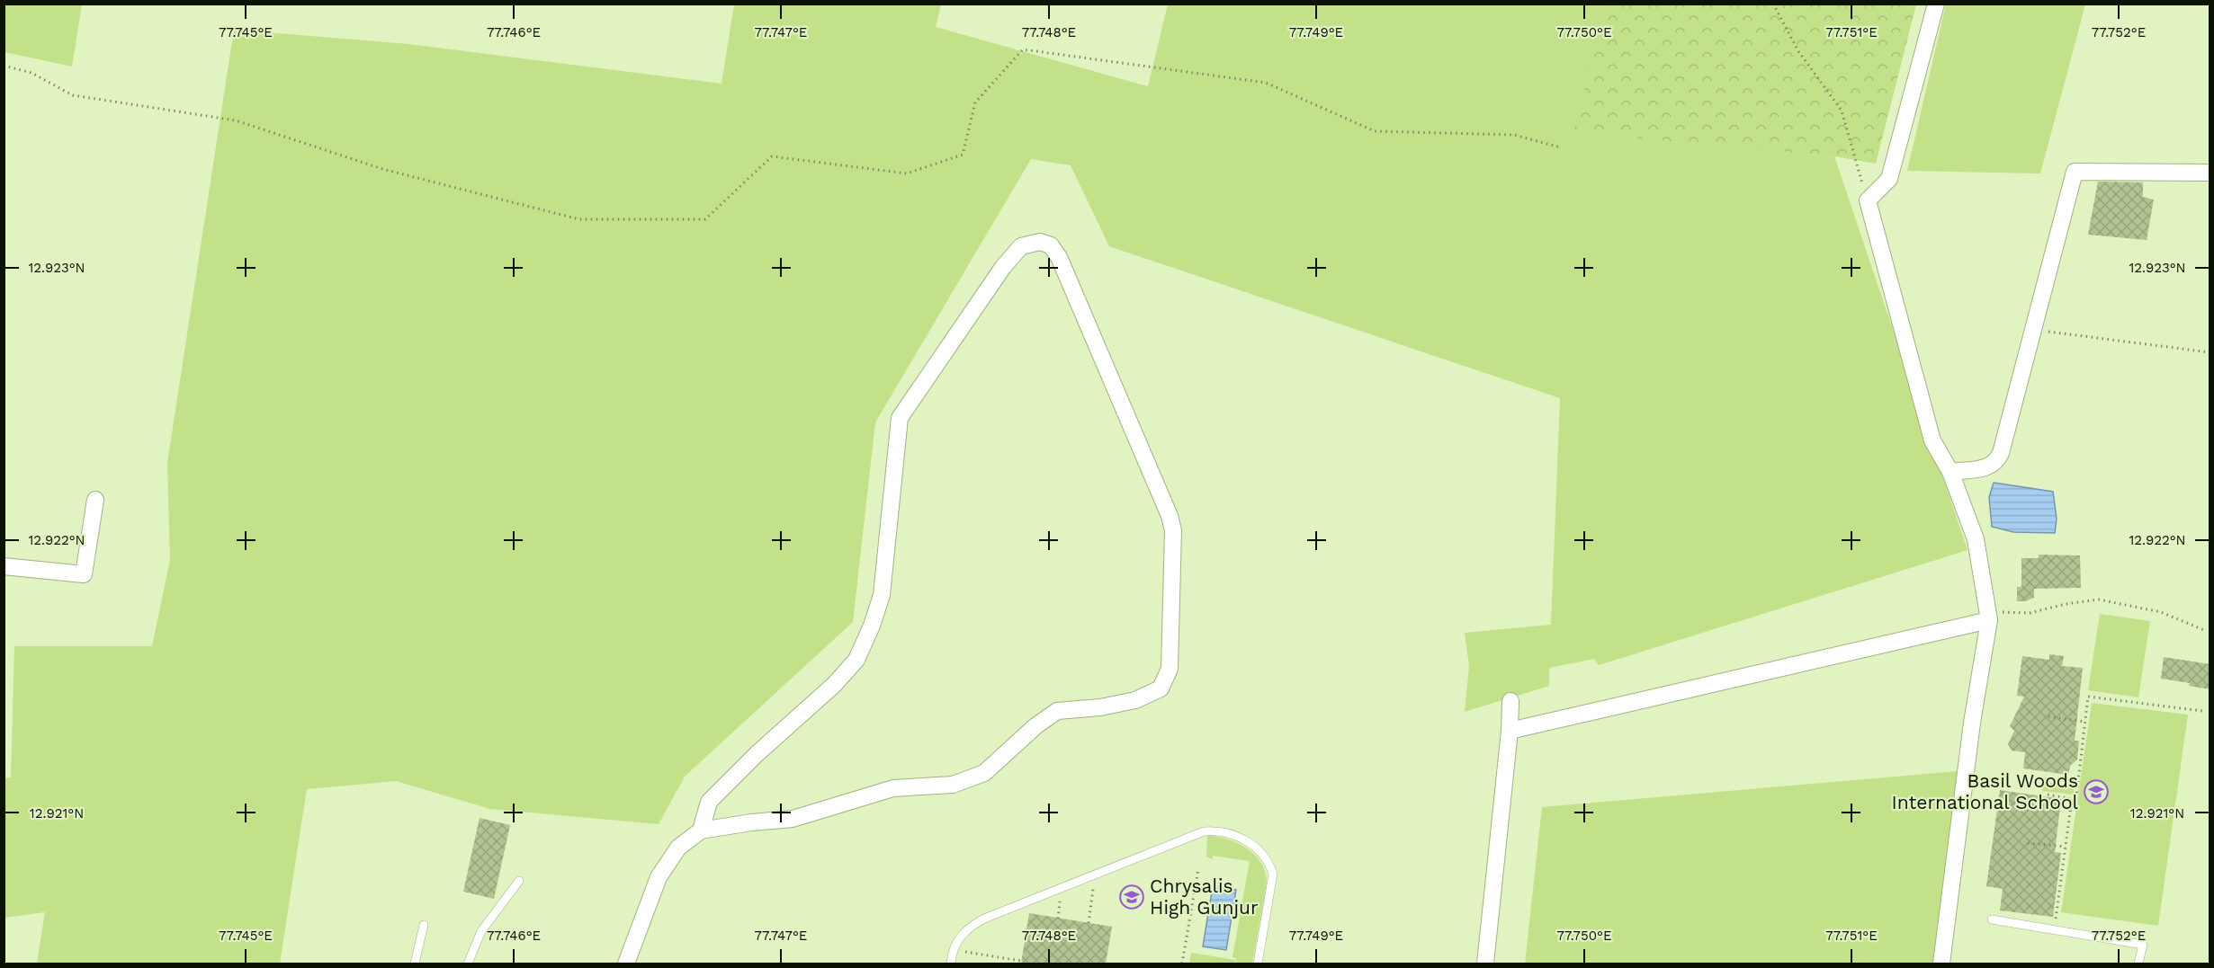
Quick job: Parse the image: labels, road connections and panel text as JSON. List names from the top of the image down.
{
  "places": {
    "school or university": ["Basil Woods International School", "Chrysalis High Gunjur"]
  },
  "coordinates": [
    "77.745°E",
    "77.746°E",
    "77.747°E",
    "77.748°E",
    "77.749°E",
    "77.750°E",
    "77.751°E",
    "77.752°E",
    "12.923°N",
    "12.922°N",
    "12.921°N"
  ]
}
